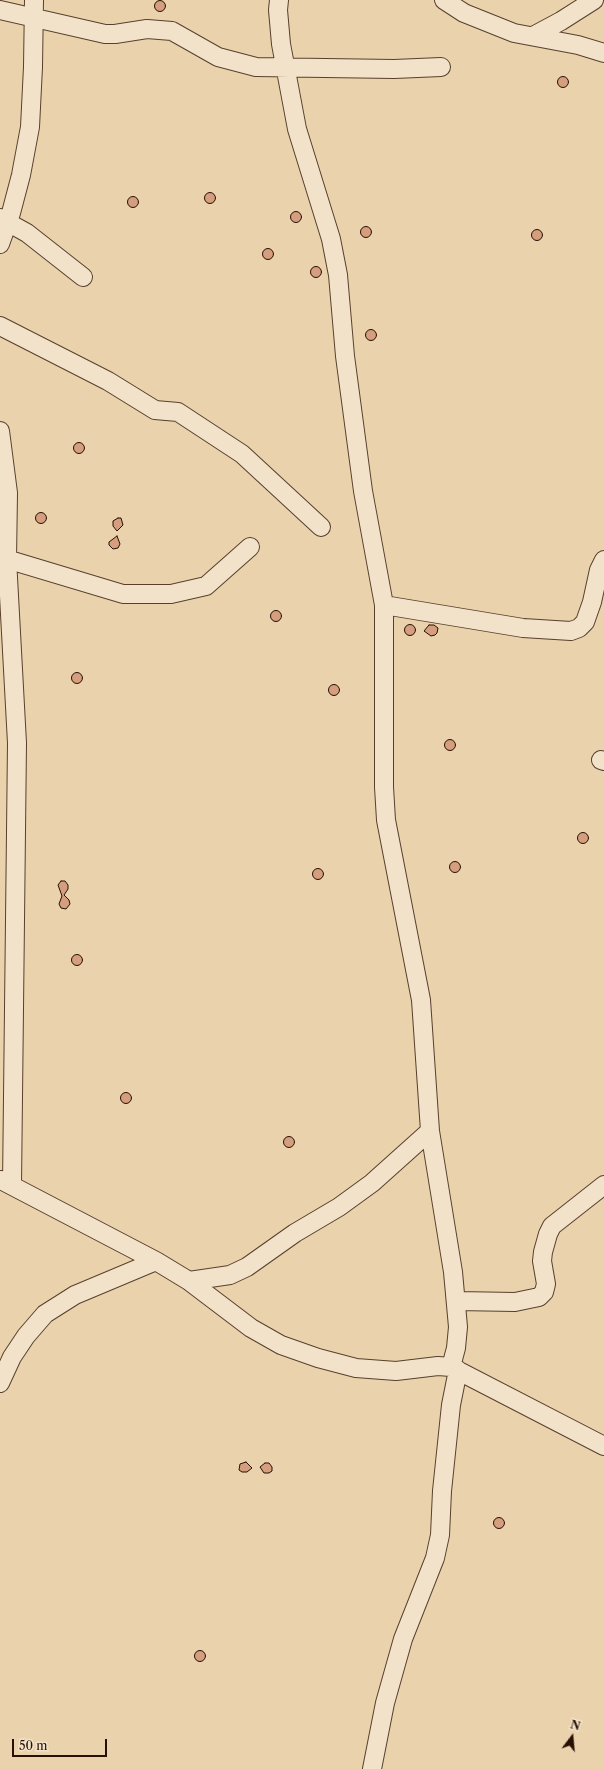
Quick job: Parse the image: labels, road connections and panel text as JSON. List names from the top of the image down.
{
  "scale_bar": "50 m",
  "north": "top"
}
